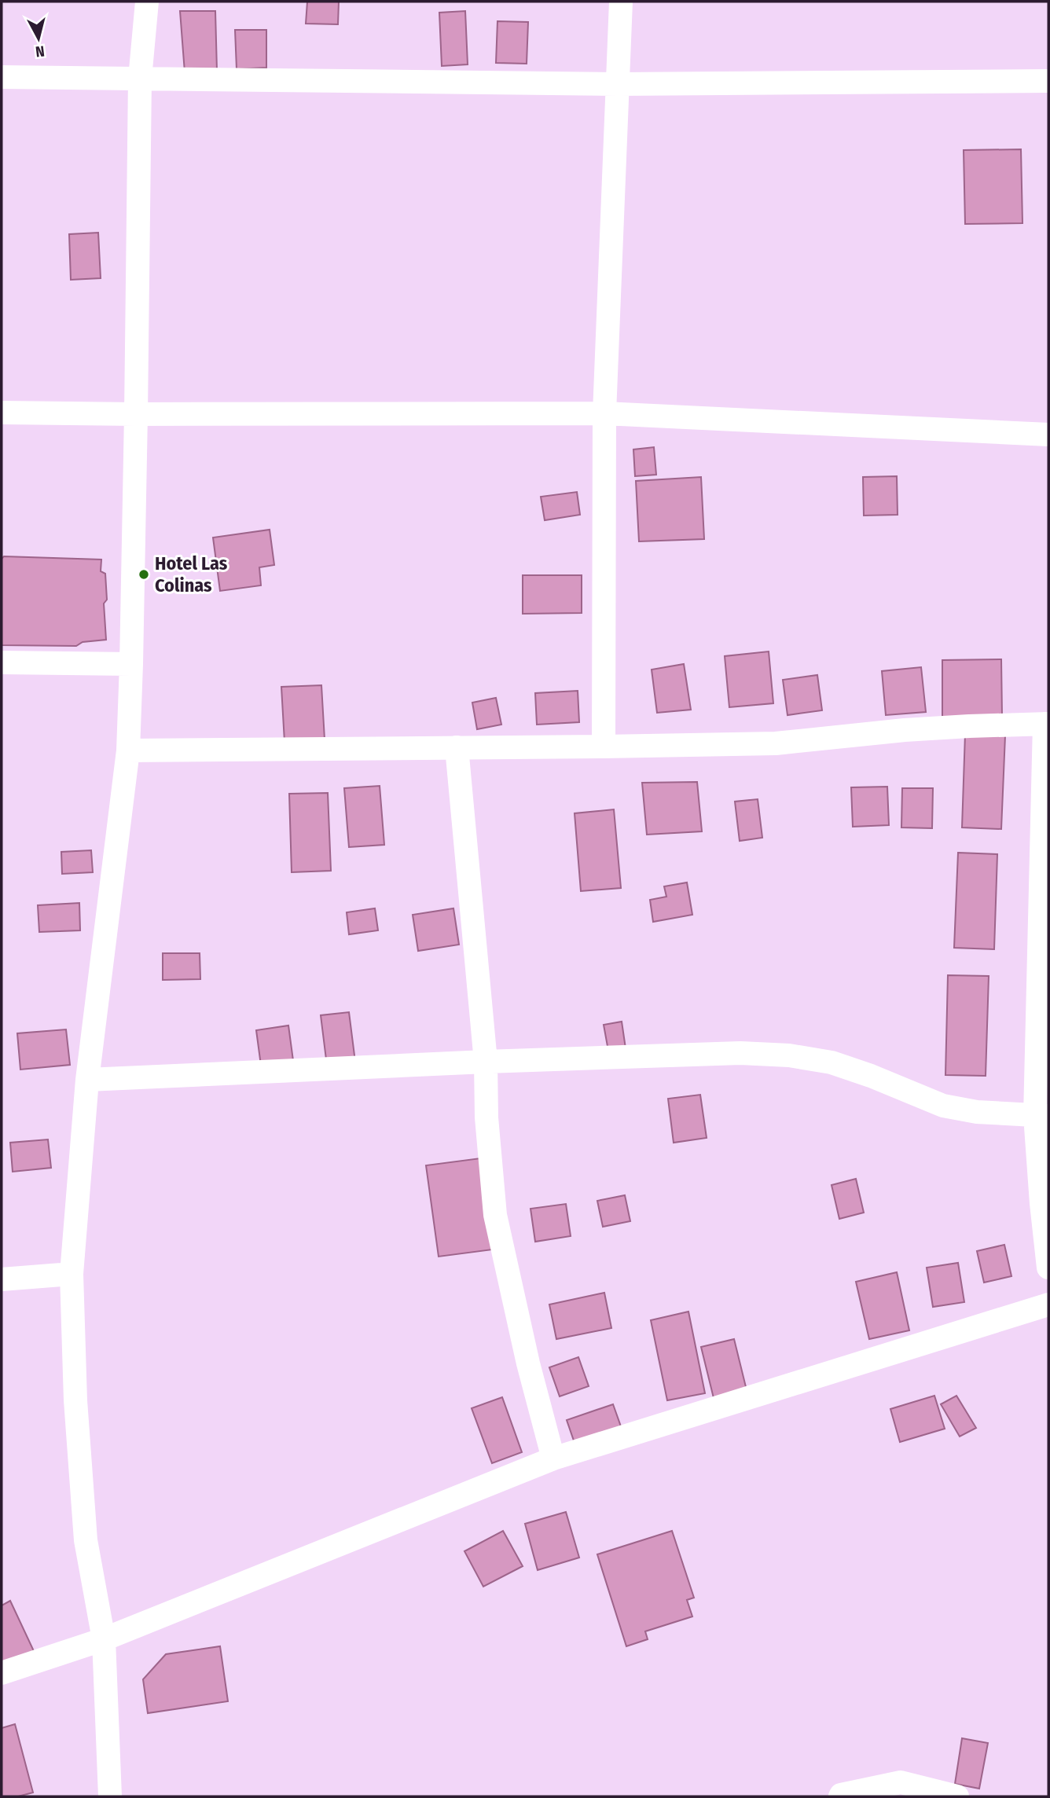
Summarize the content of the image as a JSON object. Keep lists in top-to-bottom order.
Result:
{
  "places": ["Hotel Las Colinas"],
  "north": "bottom"
}
